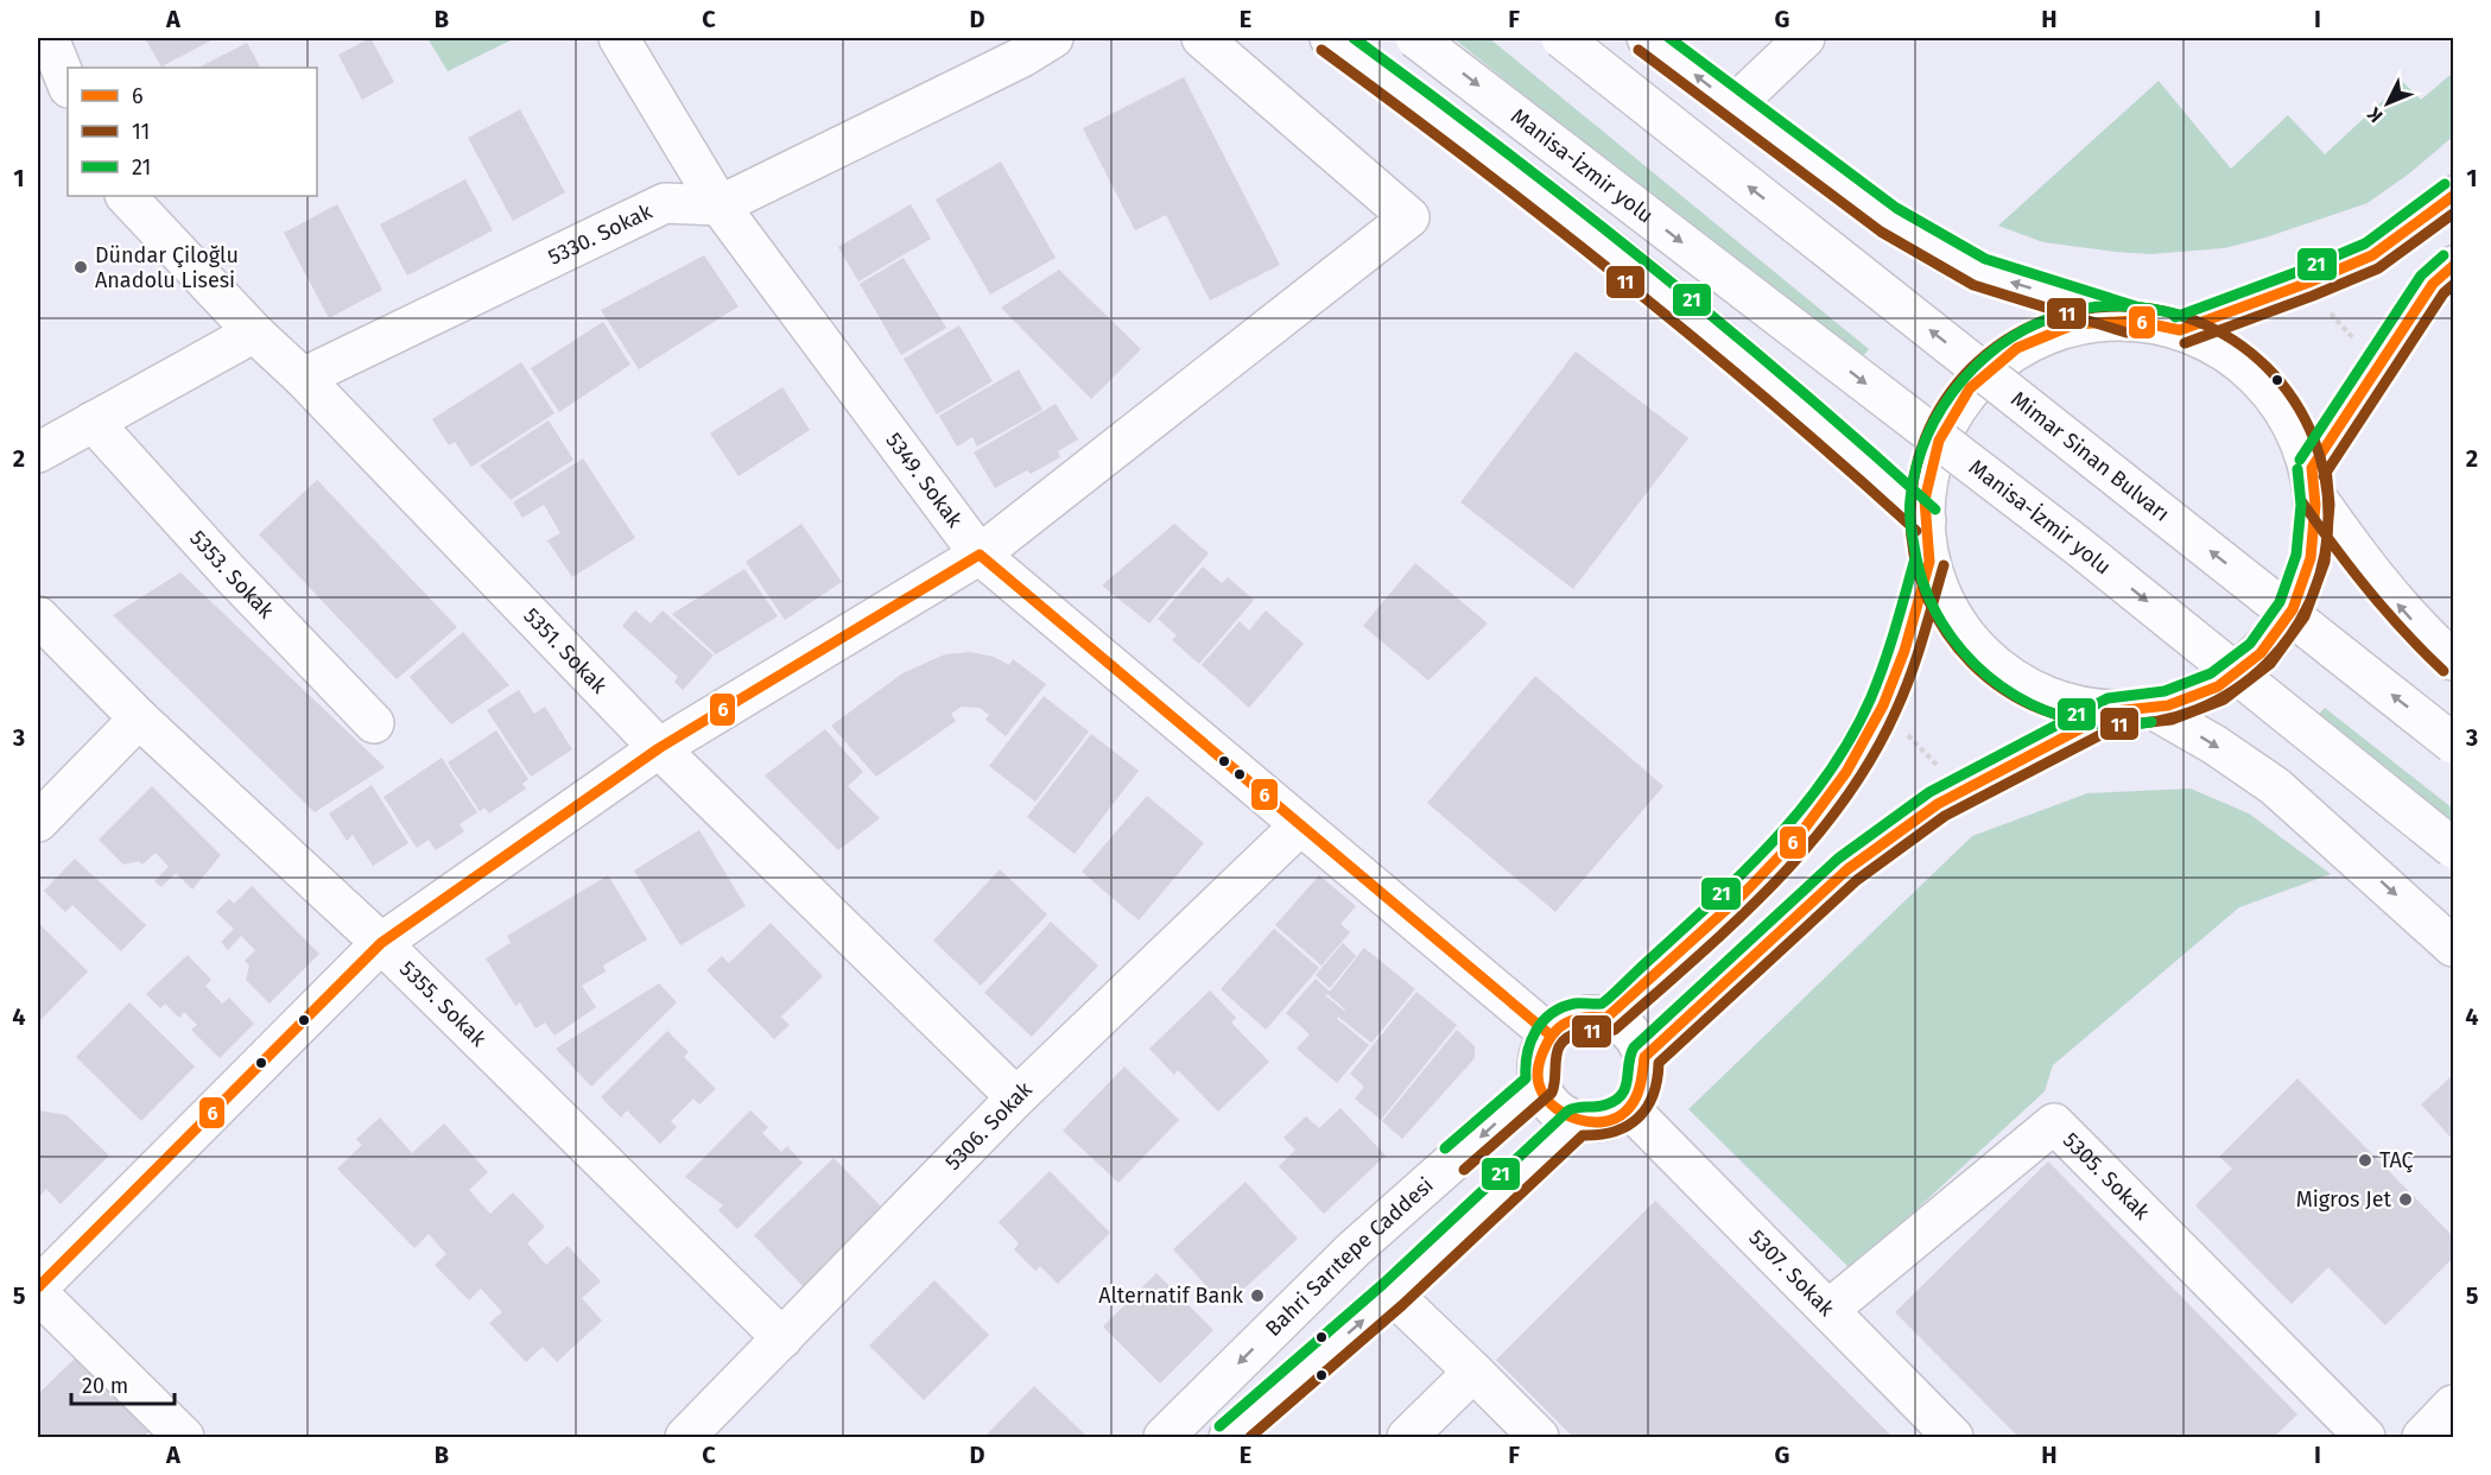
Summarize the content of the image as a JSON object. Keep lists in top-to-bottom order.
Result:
{
  "streets": {
    "main road": [
      "Manisa-İzmir yolu",
      "5330. Sokak",
      "Mimar Sinan Bulvarı",
      "5349. Sokak",
      "5353. Sokak",
      "5351. Sokak",
      "5355. Sokak",
      "5306. Sokak",
      "5305. Sokak",
      "Bahri Sarıtepe Caddesi",
      "5307. Sokak"
    ]
  },
  "crossings": [
    ["5330. Sokak", "5349. Sokak"],
    ["5330. Sokak", "5351. Sokak"],
    ["5349. Sokak", "5306. Sokak"],
    ["5349. Sokak", "Bahri Sarıtepe Caddesi"],
    ["5349. Sokak", "5307. Sokak"],
    ["5351. Sokak", "5306. Sokak"],
    ["5355. Sokak", "5306. Sokak"],
    ["5305. Sokak", "5307. Sokak"],
    ["Bahri Sarıtepe Caddesi", "5307. Sokak"]
  ],
  "places": [
    "Dündar Çiloğlu Anadolu Lisesi",
    "TAÇ",
    "Migros Jet",
    "Alternatif Bank"
  ],
  "lines": ["transit line 21", "transit line 11", "transit line 6"],
  "legend": ["6", "11", "21"],
  "scale_bar": "20 m",
  "north": "bottom left",
  "grid": {
    "columns": [
      "A",
      "B",
      "C",
      "D",
      "E",
      "F",
      "G",
      "H",
      "I"
    ],
    "rows": [
      "1",
      "2",
      "3",
      "4",
      "5"
    ]
  }
}
